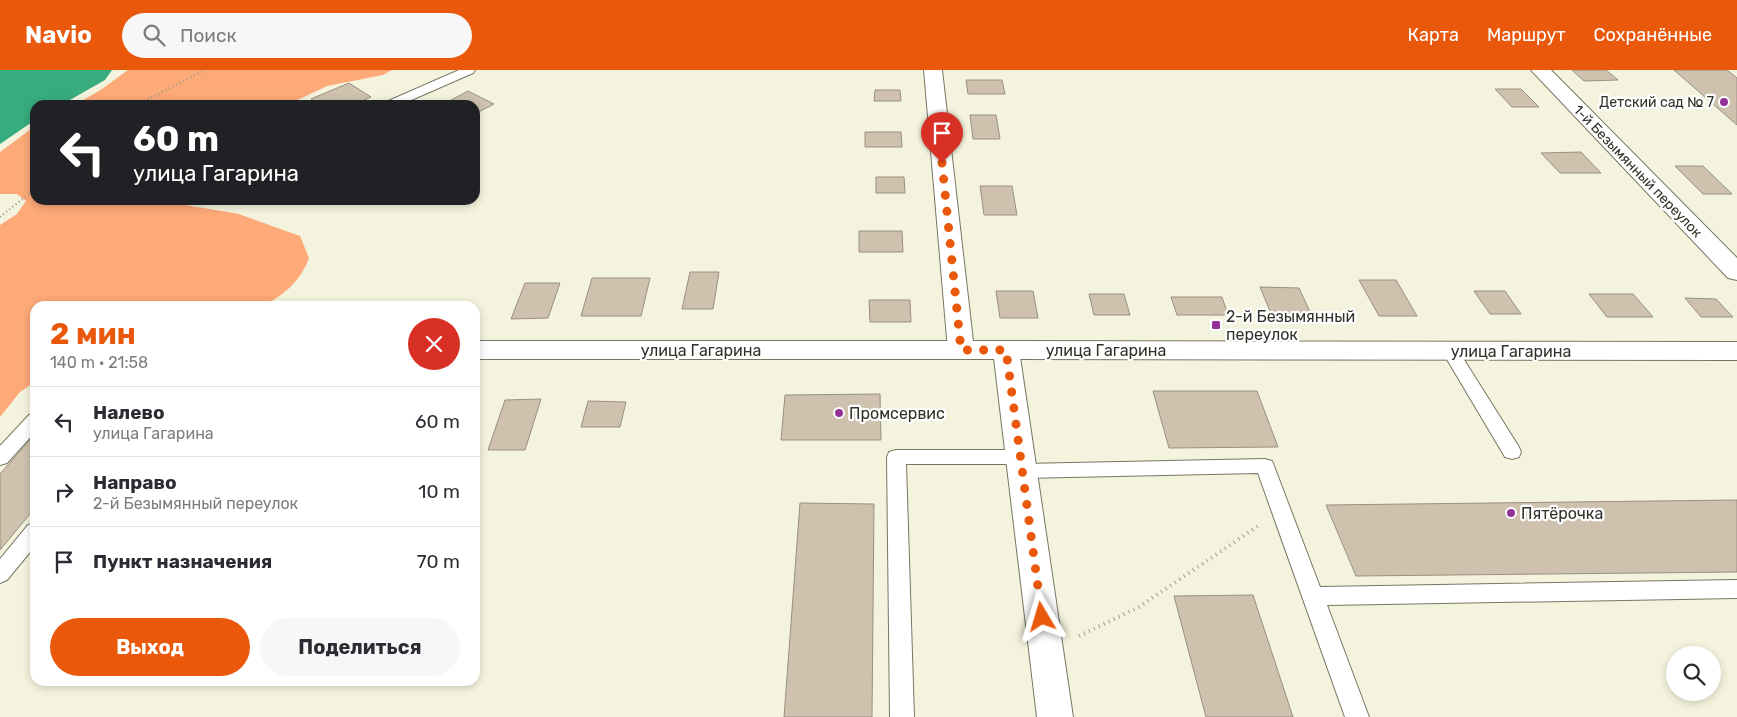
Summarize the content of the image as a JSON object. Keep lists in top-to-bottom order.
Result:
{
  "streets": {
    "main road": ["1-й Безымянный переулок", "улица Гагарина"]
  },
  "places": {
    "other": ["Детский сад № 7", "Промсервис", "Пятёрочка"],
    "transit": ["2-й Безымянный переулок"]
  },
  "page": {
    "header": "Navio",
    "search": "Поиск",
    "nav": ["Карта", "Маршрут", "Сохранённые"],
    "turn": ["60 m", "улица Гагарина"],
    "heading": ["2 мин", "140 m · 21:58"],
    "list": [
      {
        "name": "Налево",
        "note": "улица Гагарина",
        "value": "60 m"
      },
      {
        "name": "Направо",
        "note": "2-й Безымянный переулок",
        "value": "10 m"
      },
      {
        "name": "Пункт назначения",
        "value": "70 m"
      }
    ],
    "buttons": ["Выход", "Поделиться"]
  }
}
